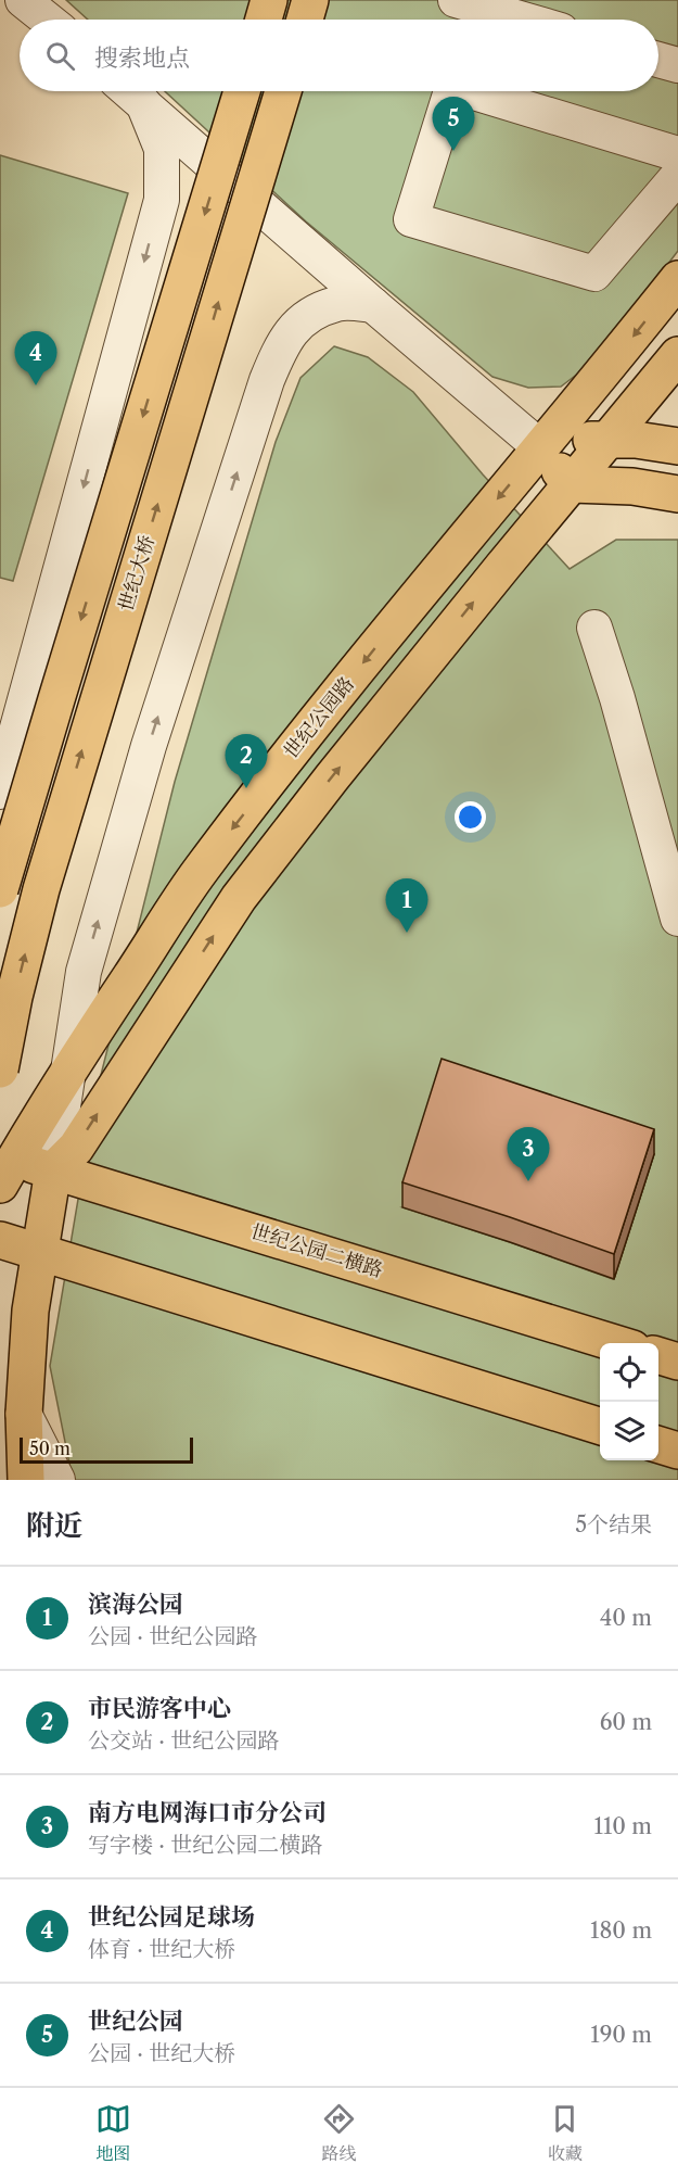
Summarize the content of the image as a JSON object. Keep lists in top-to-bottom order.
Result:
{
  "streets": {
    "main road": ["世纪大桥", "世纪公园路", "世纪公园二横路"]
  },
  "crossings": [
    ["世纪公园路", "世纪公园二横路"]
  ],
  "scale_bar": "50 m",
  "page": {
    "search": "搜索地点",
    "pins": [
      "5",
      "4",
      "2",
      "1",
      "3"
    ],
    "scale": "50 m",
    "heading": ["附近", "5个结果"],
    "list": [
      {
        "mark": "1",
        "name": "滨海公园",
        "note": "公园 · 世纪公园路",
        "value": "40 m"
      },
      {
        "mark": "2",
        "name": "市民游客中心",
        "note": "公交站 · 世纪公园路",
        "value": "60 m"
      },
      {
        "mark": "3",
        "name": "南方电网海口市分公司",
        "note": "写字楼 · 世纪公园二横路",
        "value": "110 m"
      },
      {
        "mark": "4",
        "name": "世纪公园足球场",
        "note": "体育 · 世纪大桥",
        "value": "180 m"
      },
      {
        "mark": "5",
        "name": "世纪公园",
        "note": "公园 · 世纪大桥",
        "value": "190 m"
      }
    ],
    "nav": ["地图", "路线", "收藏"]
  }
}
